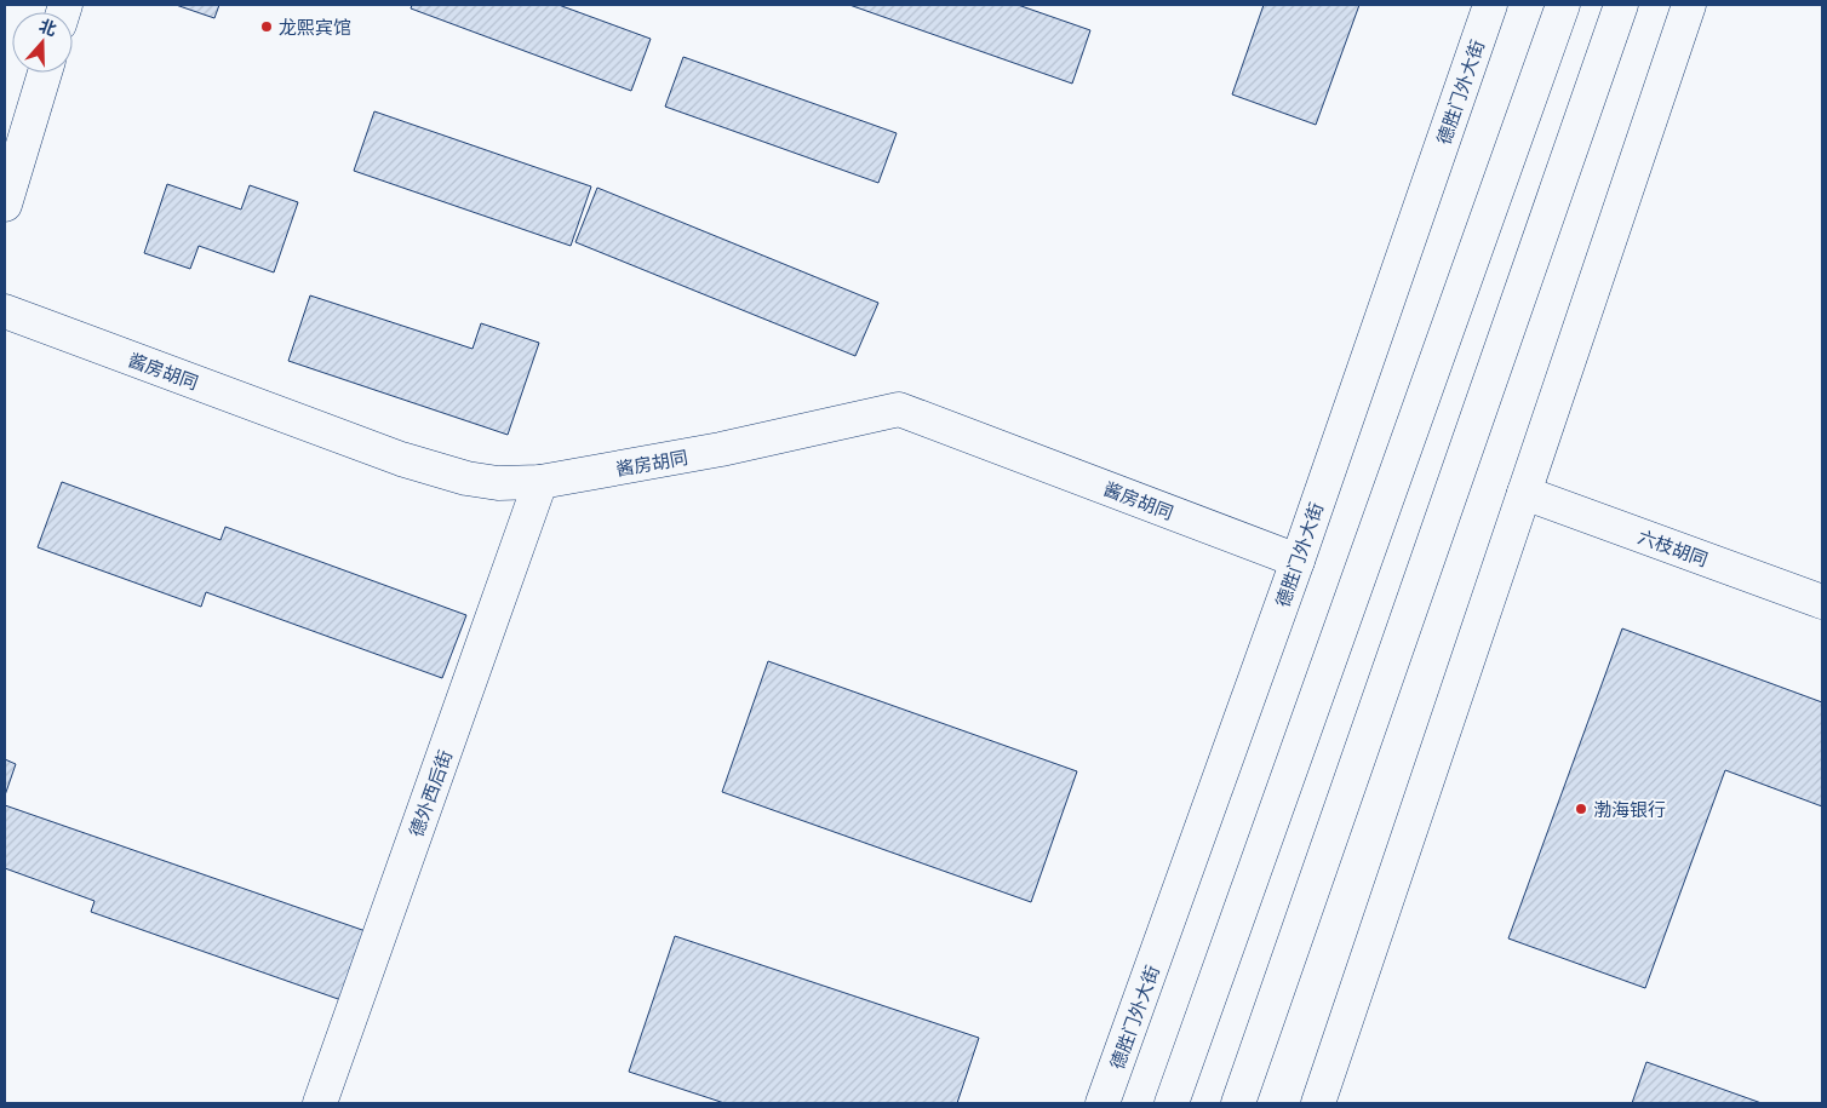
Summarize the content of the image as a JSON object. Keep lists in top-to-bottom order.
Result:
{
  "streets": {
    "main road": [
      "德胜门外大街",
      "酱房胡同",
      "六枝胡同",
      "德外西后街"
    ]
  },
  "crossings": [
    ["德胜门外大街", "酱房胡同"],
    ["酱房胡同", "德外西后街"]
  ],
  "places": ["龙熙宾馆", "渤海银行"],
  "north": "top"
}
